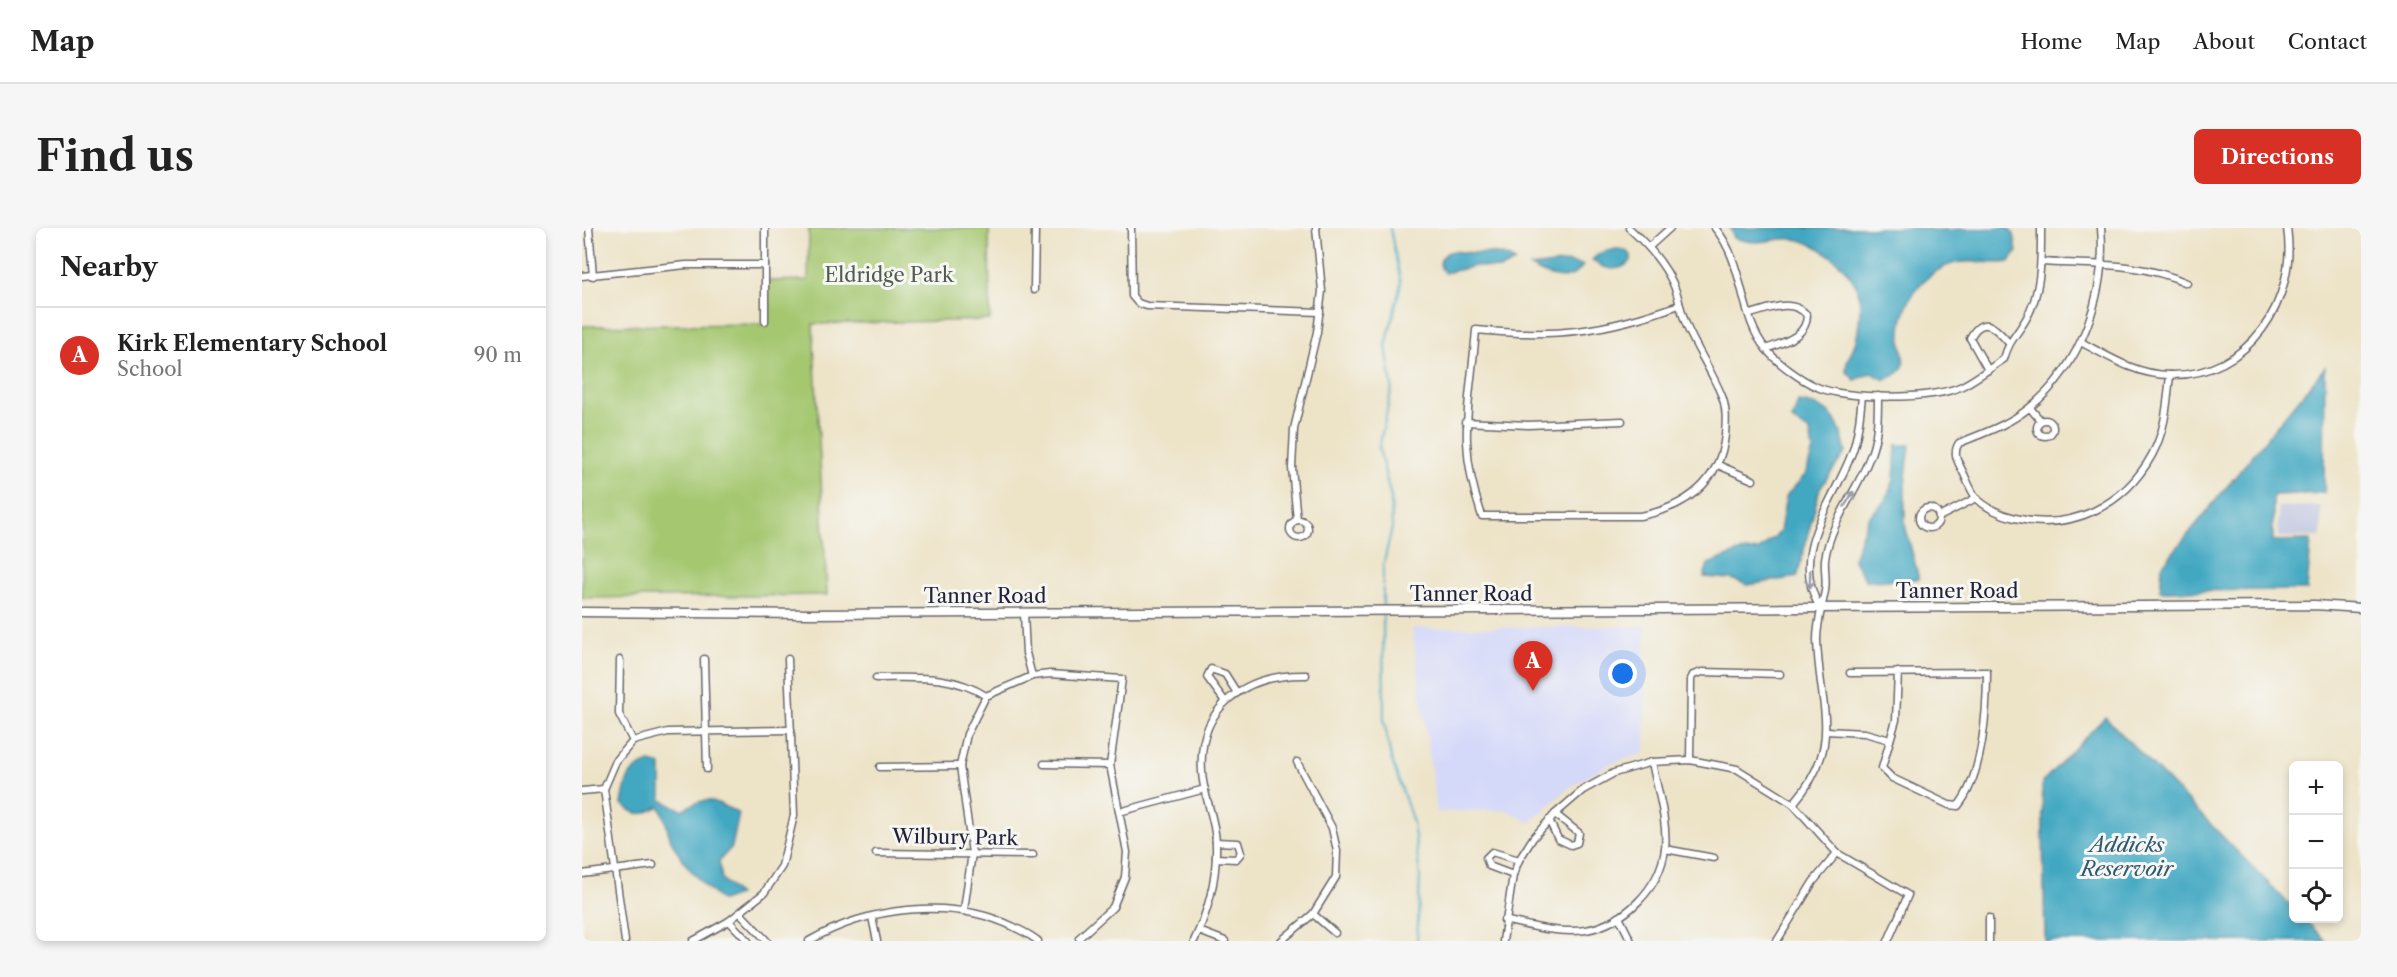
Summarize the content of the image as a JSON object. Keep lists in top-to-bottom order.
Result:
{
  "streets": {
    "main road": ["Tanner Road"],
    "street": ["Wilbury Park"]
  },
  "water": ["Addicks Reservoir"],
  "parks": ["Eldridge Park"],
  "page": {
    "header": "Map",
    "nav": [
      "Home",
      "Map",
      "About",
      "Contact"
    ],
    "buttons": "Directions",
    "title": "Find us",
    "heading": "Nearby",
    "list": [
      {
        "mark": "A",
        "name": "Kirk Elementary School",
        "note": "School",
        "value": "90 m"
      }
    ],
    "pins": "A",
    "map_buttons": ["+", "−"]
  }
}
